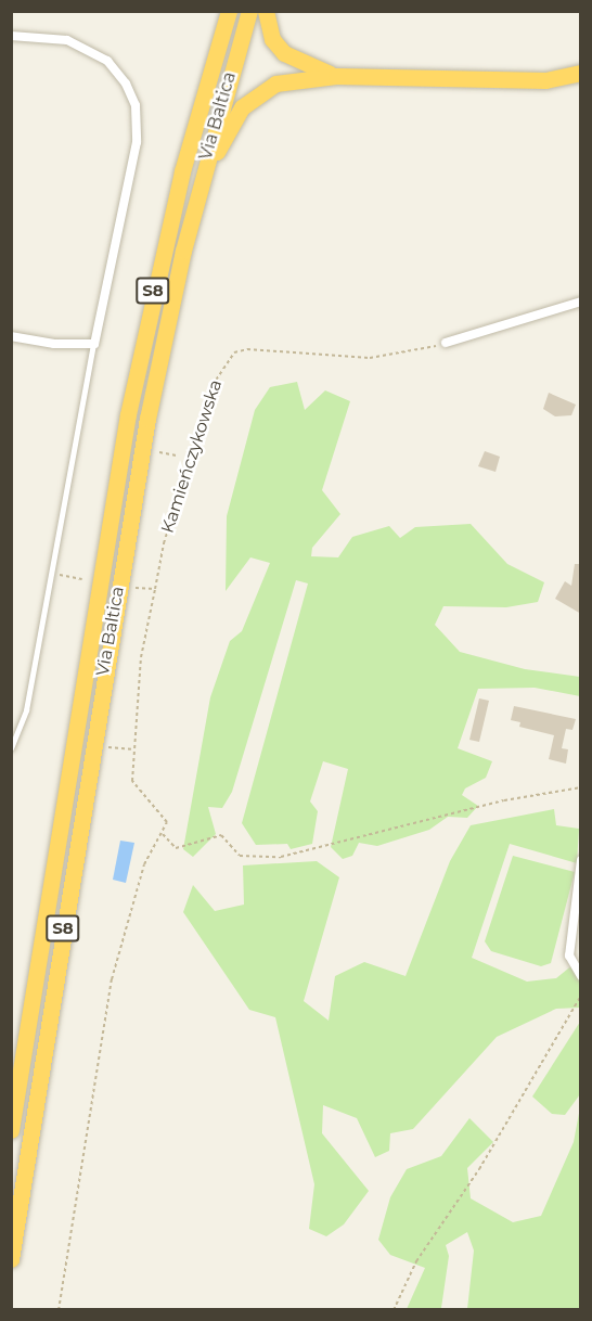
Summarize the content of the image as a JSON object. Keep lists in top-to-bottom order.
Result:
{
  "streets": {
    "highway": ["Via Baltica", "S8"],
    "path": ["Kamieńczykowska"]
  }
}
